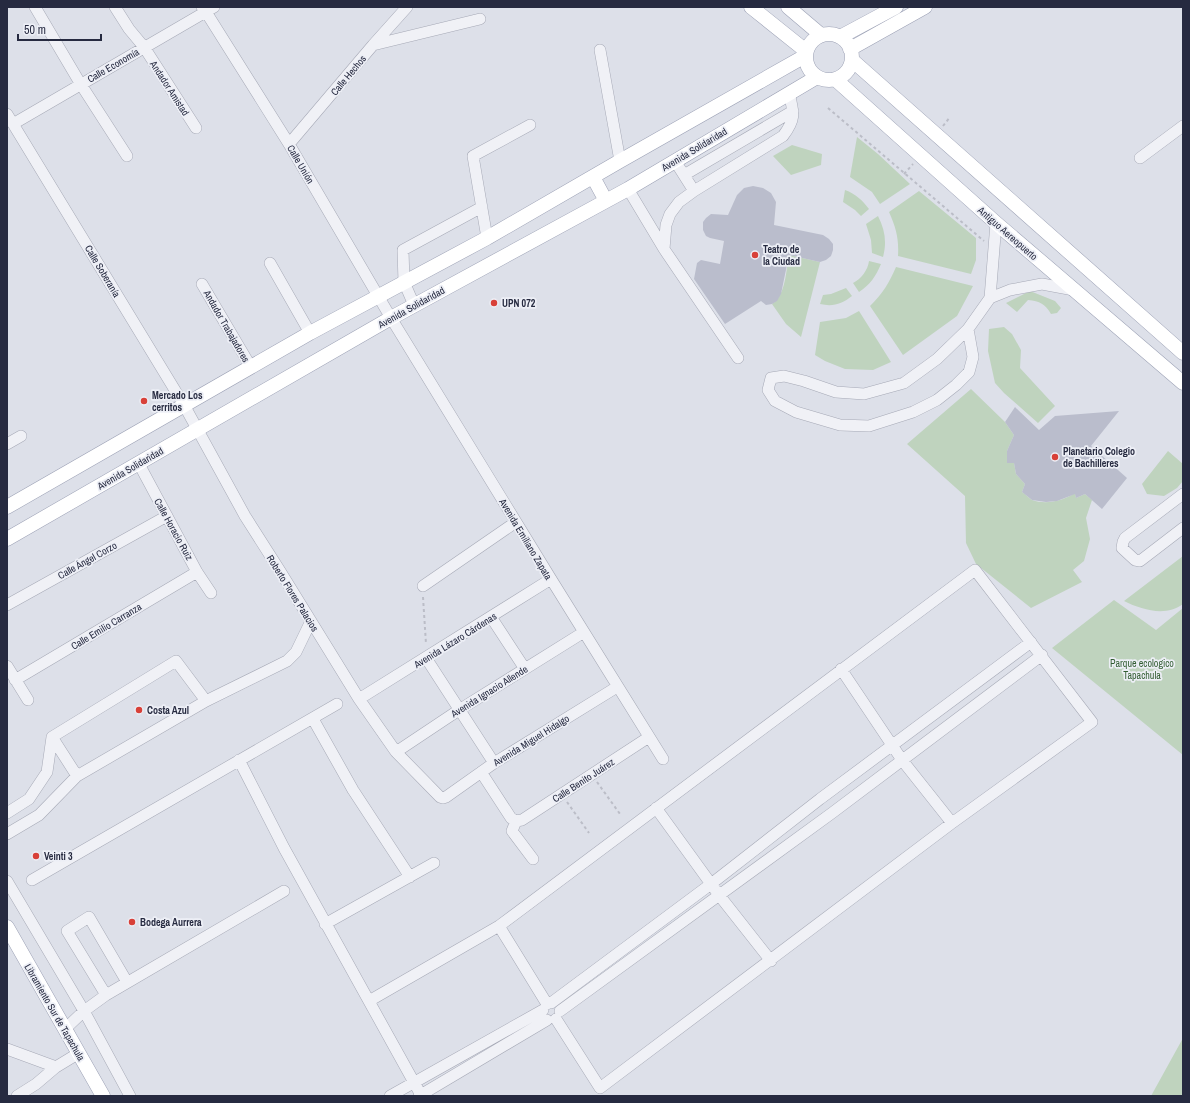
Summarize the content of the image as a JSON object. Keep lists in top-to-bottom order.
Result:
{
  "streets": {
    "main road": ["Avenida Solidaridad", "Antiguo Aereopuerto", "Libramiento Sur de Tapachula"],
    "street": [
      "Calle Economía",
      "Calle Hechos",
      "Andador Amistad",
      "Calle Unión",
      "Calle Soberanía",
      "Andador Trabajadores",
      "Calle Horacio Ruiz",
      "Avenida Emiliano Zapata",
      "Calle Ángel Corzo",
      "Roberto Flores Palacios",
      "Calle Emilio Carranza",
      "Avenida Lázaro Cárdenas",
      "Avenida Ignacio Allende",
      "Avenida Miguel Hidalgo",
      "Calle Benito Juárez"
    ]
  },
  "crossings": [
    ["Calle Economía", "Andador Amistad"],
    ["Calle Economía", "Calle Unión"],
    ["Calle Economía", "Calle Soberanía"],
    ["Calle Hechos", "Calle Unión"],
    ["Avenida Solidaridad", "Calle Unión"],
    ["Avenida Solidaridad", "Antiguo Aereopuerto"],
    ["Avenida Solidaridad", "Calle Soberanía"],
    ["Avenida Solidaridad", "Calle Horacio Ruiz"],
    ["Avenida Solidaridad", "Avenida Emiliano Zapata"],
    ["Avenida Solidaridad", "Roberto Flores Palacios"],
    ["Calle Unión", "Avenida Emiliano Zapata"],
    ["Calle Soberanía", "Roberto Flores Palacios"],
    ["Calle Horacio Ruiz", "Calle Ángel Corzo"],
    ["Calle Horacio Ruiz", "Calle Emilio Carranza"],
    ["Avenida Emiliano Zapata", "Avenida Lázaro Cárdenas"],
    ["Avenida Emiliano Zapata", "Avenida Ignacio Allende"],
    ["Avenida Emiliano Zapata", "Avenida Miguel Hidalgo"],
    ["Avenida Emiliano Zapata", "Calle Benito Juárez"],
    ["Roberto Flores Palacios", "Avenida Lázaro Cárdenas"],
    ["Roberto Flores Palacios", "Avenida Ignacio Allende"],
    ["Roberto Flores Palacios", "Avenida Miguel Hidalgo"],
    ["Avenida Ignacio Allende", "Avenida Miguel Hidalgo"]
  ],
  "parks": ["Parque ecologico Tapachula"],
  "places": [
    "Teatro de la Ciudad",
    "UPN 072",
    "Mercado Los cerritos",
    "Planetario Colegio de Bachilleres",
    "Costa Azul",
    "Veinti 3",
    "Bodega Aurrera"
  ],
  "scale_bar": "50 m"
}
